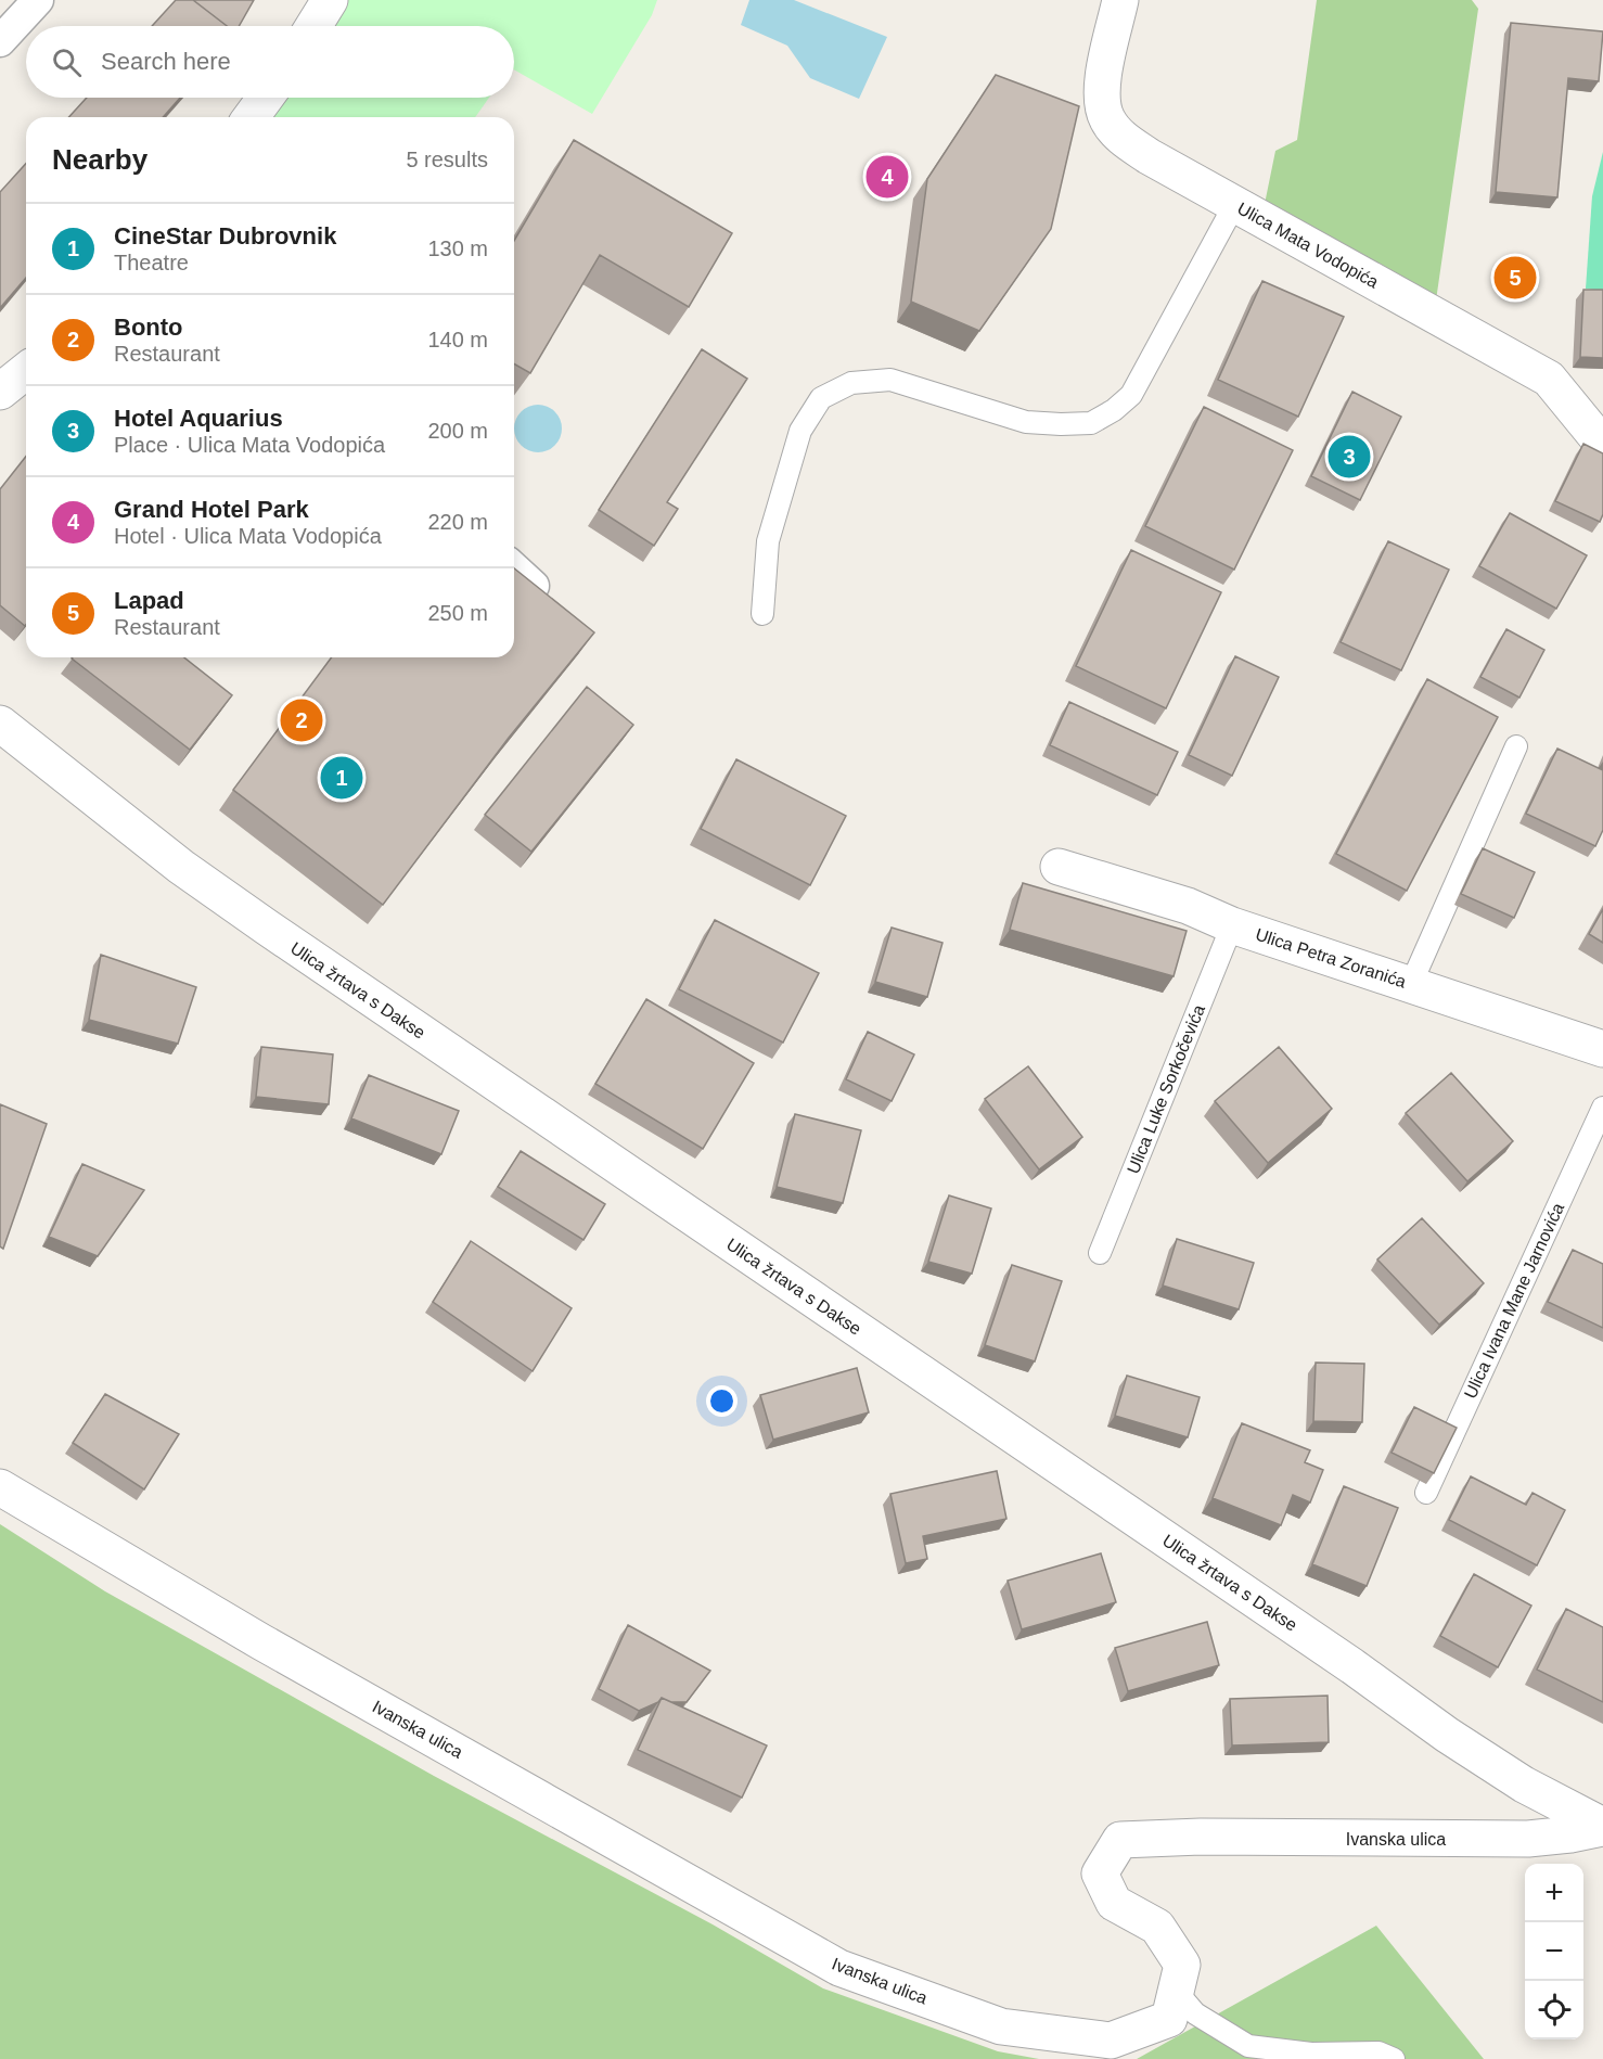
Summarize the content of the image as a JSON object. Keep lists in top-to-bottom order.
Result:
{
  "streets": {
    "street": [
      "Ulica Mata Vodopića",
      "Ulica Petra Zoranića",
      "Ulica žrtava s Dakse",
      "Ivanska ulica"
    ],
    "lane": ["Ulica Luke Sorkočevića", "Ulica Ivana Mane Jarnovića"]
  },
  "crossings": [
    ["Ulica Petra Zoranića", "Ulica Luke Sorkočevića"],
    ["Ulica žrtava s Dakse", "Ivanska ulica"]
  ],
  "page": {
    "search": "Search here",
    "heading": ["Nearby", "5 results"],
    "pins": [
      "4",
      "5",
      "3",
      "2",
      "1"
    ],
    "list": [
      {
        "mark": "1",
        "name": "CineStar Dubrovnik",
        "note": "Theatre",
        "value": "130 m"
      },
      {
        "mark": "2",
        "name": "Bonto",
        "note": "Restaurant",
        "value": "140 m"
      },
      {
        "mark": "3",
        "name": "Hotel Aquarius",
        "note": "Place · Ulica Mata Vodopića",
        "value": "200 m"
      },
      {
        "mark": "4",
        "name": "Grand Hotel Park",
        "note": "Hotel · Ulica Mata Vodopića",
        "value": "220 m"
      },
      {
        "mark": "5",
        "name": "Lapad",
        "note": "Restaurant",
        "value": "250 m"
      }
    ],
    "map_buttons": ["+", "−"]
  }
}
